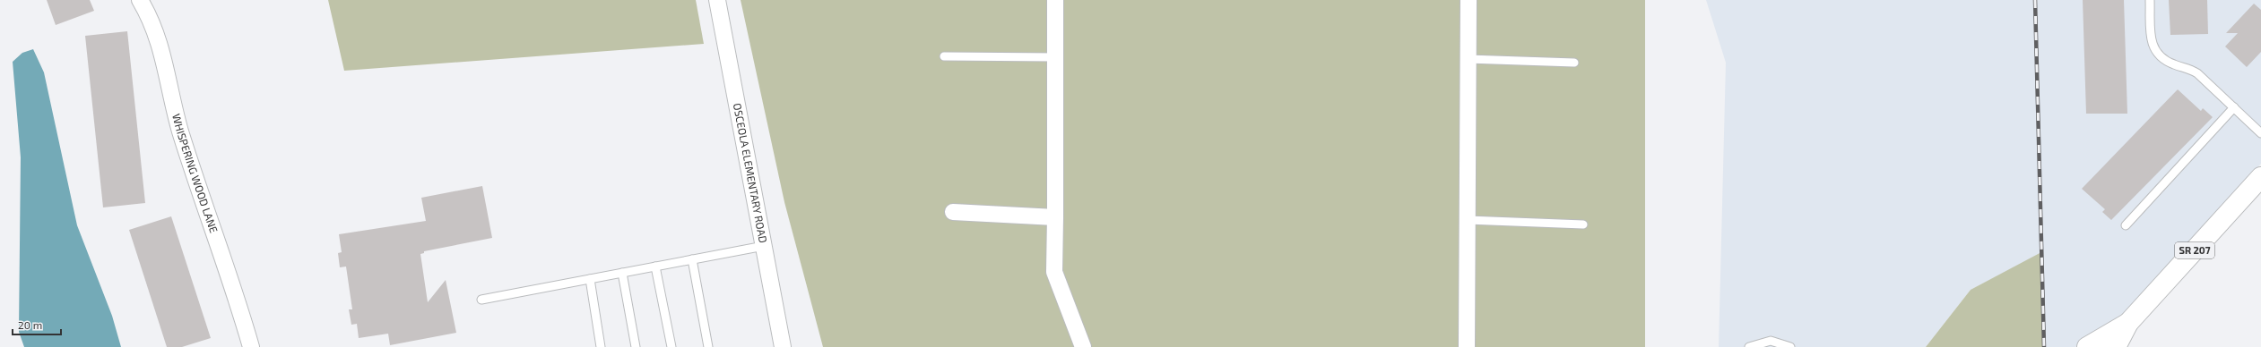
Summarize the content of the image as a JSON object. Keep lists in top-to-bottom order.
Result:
{
  "streets": {
    "highway": ["SR 207"],
    "street": ["WHISPERING WOOD LANE", "OSCEOLA ELEMENTARY ROAD"]
  },
  "scale_bar": "20 m"
}
